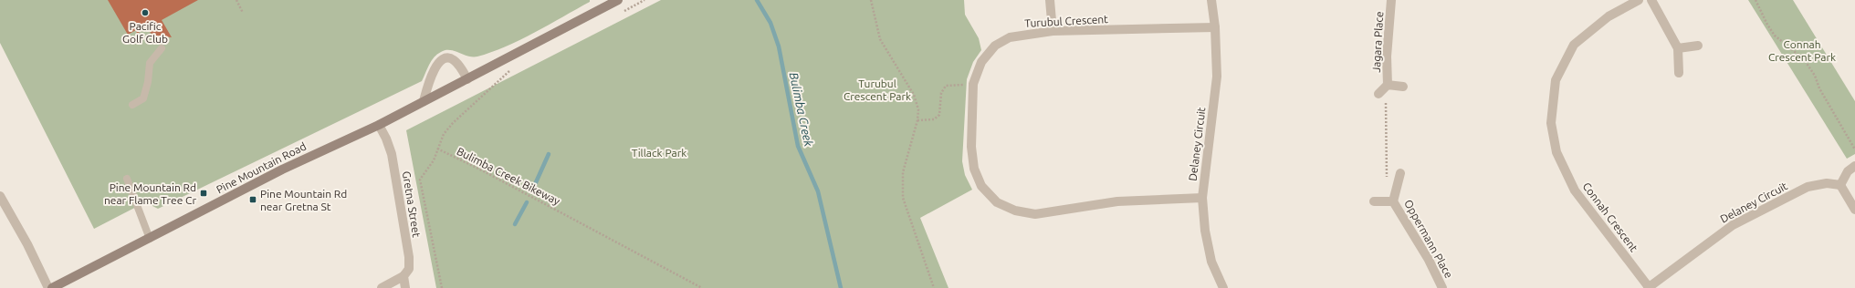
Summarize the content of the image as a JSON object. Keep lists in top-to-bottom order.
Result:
{
  "streets": {
    "main road": ["Pine Mountain Road"],
    "street": [
      "Turubul Crescent",
      "Jagara Place",
      "Delaney Circuit",
      "Gretna Street",
      "Connah Crescent",
      "Oppermann Place"
    ],
    "path": ["Bulimba Creek Bikeway"]
  },
  "crossings": [
    ["Turubul Crescent", "Delaney Circuit"],
    ["Delaney Circuit", "Connah Crescent"],
    ["Pine Mountain Road", "Gretna Street"]
  ],
  "water": ["Bulimba Creek"],
  "parks": ["Connah Crescent Park", "Turubul Crescent Park", "Tillack Park"],
  "places": {
    "other": ["Pacific Golf Club"],
    "transit": ["Pine Mountain Rd near Flame Tree Cr", "Pine Mountain Rd near Gretna St"]
  }
}
